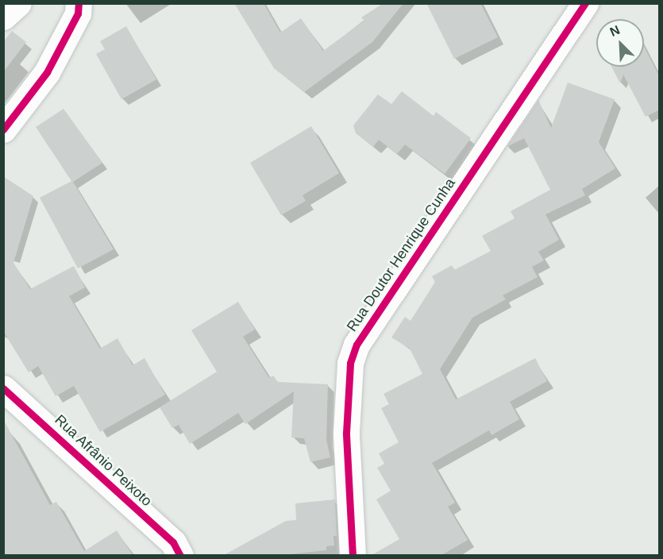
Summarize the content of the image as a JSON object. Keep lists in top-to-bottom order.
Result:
{
  "streets": {
    "street": ["Rua Doutor Henrique Cunha", "Rua Afrânio Peixoto"]
  },
  "north": "top left"
}
